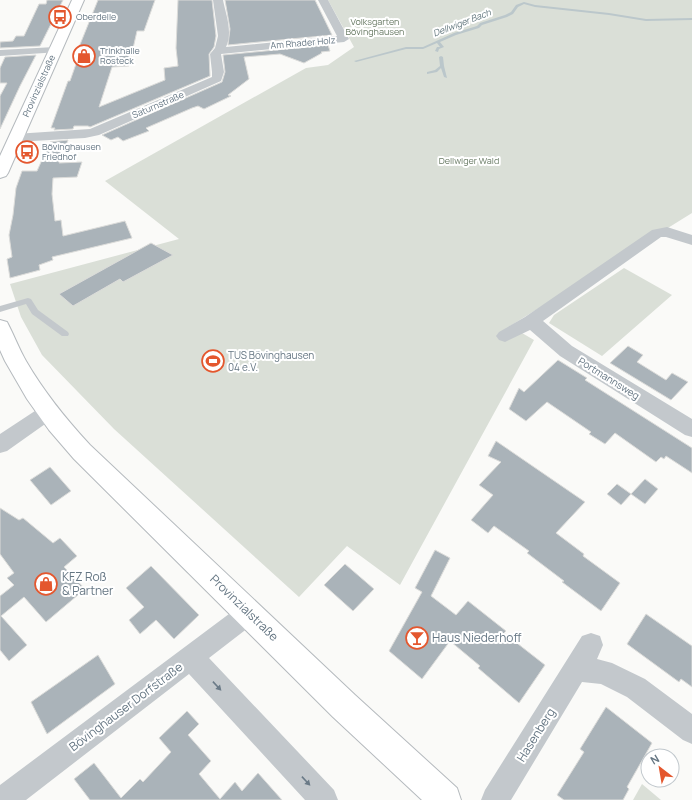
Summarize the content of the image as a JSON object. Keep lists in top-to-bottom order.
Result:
{
  "streets": {
    "main road": ["Provinzialstraße"],
    "street": [
      "Am Rhader Holz",
      "Saturnstraße",
      "Portmannsweg",
      "Bövinghauser Dorfstraße",
      "Hasenberg"
    ]
  },
  "crossings": [
    ["Am Rhader Holz", "Saturnstraße"],
    ["Provinzialstraße", "Saturnstraße"],
    ["Provinzialstraße", "Bövinghauser Dorfstraße"]
  ],
  "water": ["Dellwiger Bach"],
  "parks": ["Volksgarten Bövinghausen", "Dellwiger Wald"],
  "places": {
    "bus stop": ["Oberdelle", "Bövinghausen Friedhof"],
    "shop": ["Trinkhalle Rosteck", "KFZ Roß & Partner"],
    "sports": ["TUS Bövinghausen 04 e.V."],
    "bar": ["Haus Niederhoff"]
  },
  "north": "top left"
}
